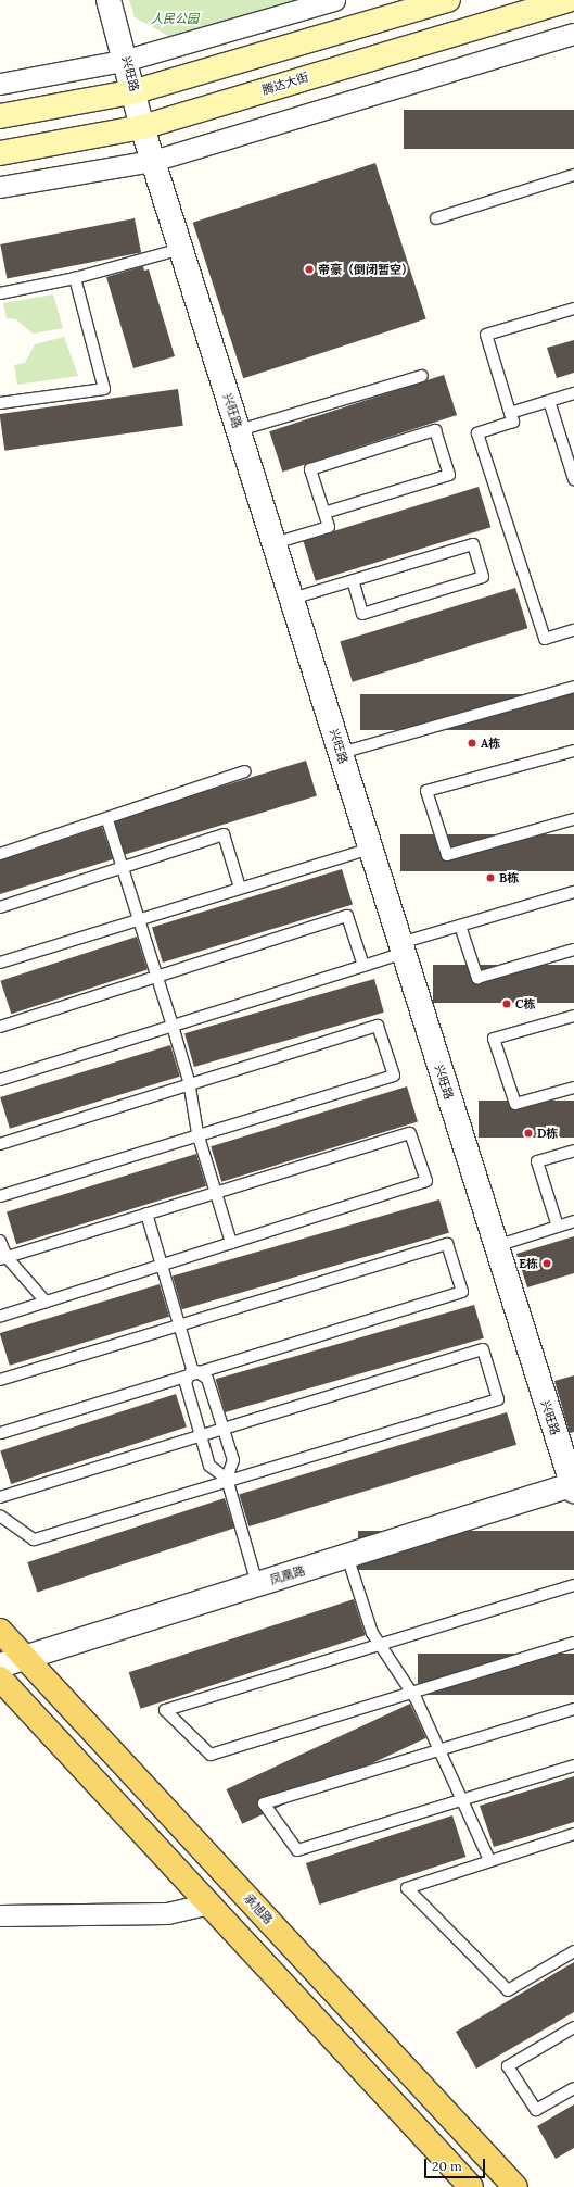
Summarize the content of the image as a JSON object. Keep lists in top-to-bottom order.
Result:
{
  "streets": {
    "main road": ["腾达大街", "承旭路"],
    "street": ["兴旺路", "凤凰路"]
  },
  "crossings": [
    ["兴旺路", "腾达大街"],
    ["兴旺路", "凤凰路"],
    ["凤凰路", "承旭路"]
  ],
  "parks": ["人民公园"],
  "places": [
    "帝豪（倒闭暂空）",
    "A栋",
    "B栋",
    "C栋",
    "D栋",
    "E栋"
  ],
  "scale_bar": "20 m"
}
